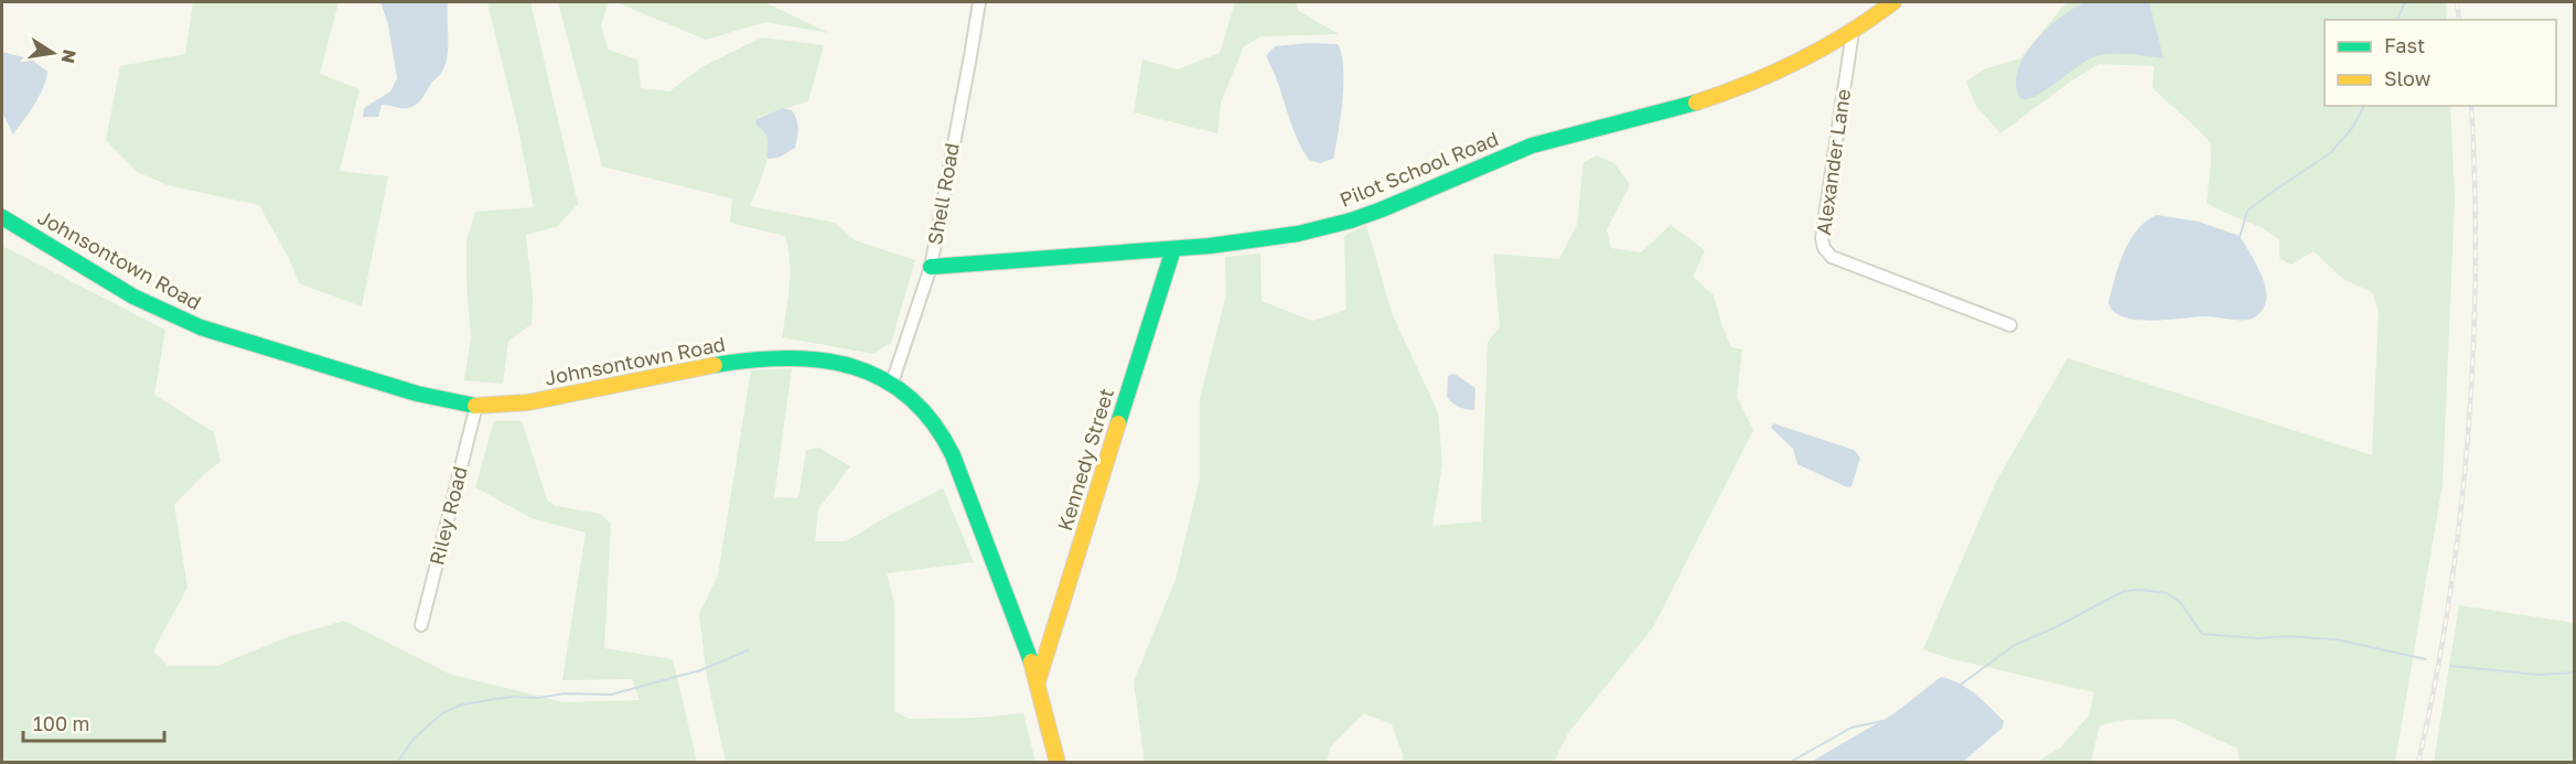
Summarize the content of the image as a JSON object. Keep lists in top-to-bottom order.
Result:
{
  "streets": {
    "street": [
      "Alexander Lane",
      "Pilot School Road",
      "Shell Road",
      "Johnsontown Road",
      "Kennedy Street",
      "Riley Road"
    ]
  },
  "crossings": [
    ["Alexander Lane", "Pilot School Road"],
    ["Pilot School Road", "Shell Road"],
    ["Pilot School Road", "Kennedy Street"],
    ["Shell Road", "Johnsontown Road"],
    ["Johnsontown Road", "Kennedy Street"],
    ["Johnsontown Road", "Riley Road"]
  ],
  "legend": ["Fast", "Slow"],
  "scale_bar": "100 m",
  "north": "right"
}
